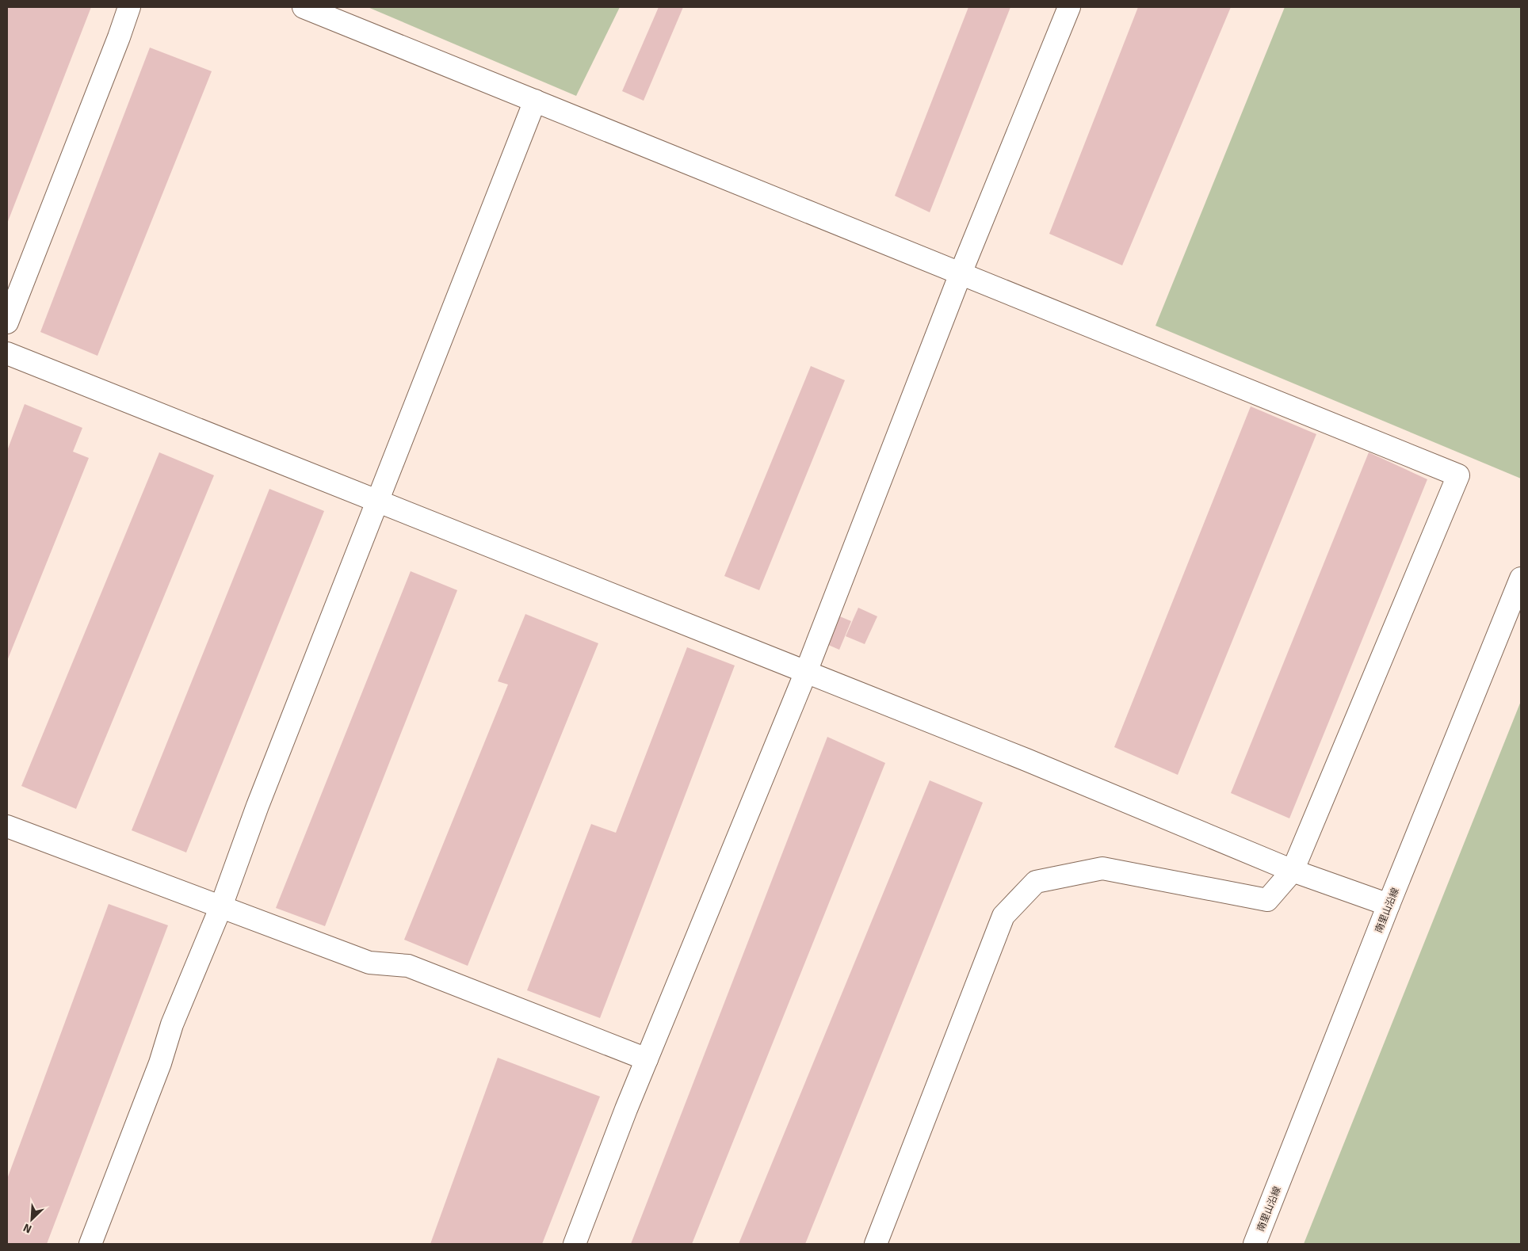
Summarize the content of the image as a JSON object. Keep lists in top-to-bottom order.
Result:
{
  "streets": {
    "street": ["南里山沿線"]
  },
  "north": "bottom left"
}
